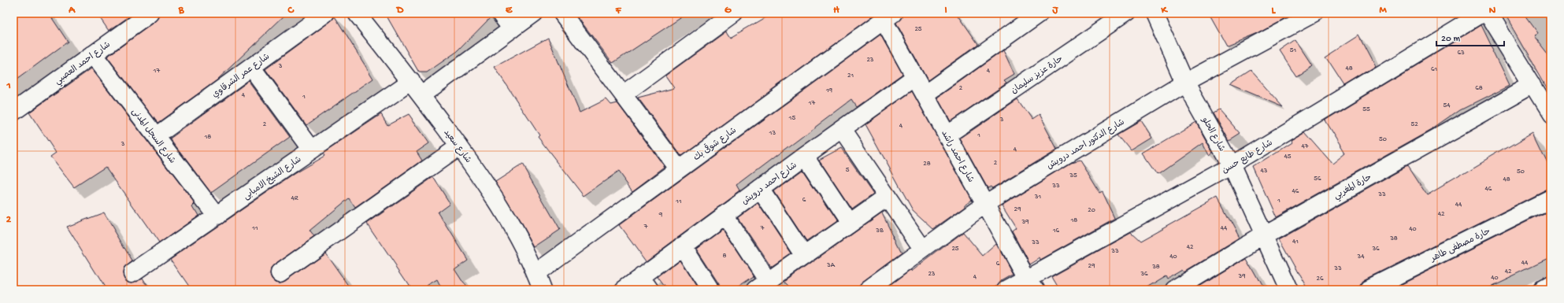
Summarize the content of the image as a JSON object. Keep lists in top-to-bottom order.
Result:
{
  "streets": {
    "street": [
      "شارع احمد العصبي",
      "حارة عزيز سليمان",
      "شارع عمر الشرقاوي",
      "شارع الحلو",
      "شارع السجل المدنى",
      "شارع شوقى بك",
      "شارع الدكتور احمد درويش",
      "شارع سعيد",
      "شارع احمد راشد",
      "شارع طايع حسن",
      "شارع الشيخ الامبابى",
      "شارع احمد درويش",
      "حارة المغربي",
      "حارة مصطفى طاهر"
    ]
  },
  "crossings": [
    ["شارع احمد العصبي", "شارع السجل المدنى"],
    ["حارة عزيز سليمان", "شارع احمد راشد"],
    ["شارع عمر الشرقاوي", "شارع السجل المدنى"],
    ["شارع الحلو", "شارع الدكتور احمد درويش"],
    ["شارع الحلو", "شارع طايع حسن"],
    ["شارع الحلو", "حارة المغربي"],
    ["شارع السجل المدنى", "شارع الشيخ الامبابى"],
    ["شارع شوقى بك", "شارع سعيد"],
    ["شارع شوقى بك", "شارع احمد راشد"],
    ["شارع الدكتور احمد درويش", "شارع احمد راشد"],
    ["شارع سعيد", "شارع الشيخ الامبابى"],
    ["شارع احمد راشد", "شارع طايع حسن"],
    ["شارع احمد راشد", "شارع احمد درويش"]
  ],
  "house_numbers": [
    "25",
    "51",
    "63",
    "23",
    "3",
    "48",
    "61",
    "17",
    "4",
    "21",
    "2",
    "68",
    "19",
    "4",
    "1",
    "17",
    "54",
    "55",
    "15",
    "3",
    "2",
    "52",
    "4",
    "13",
    "1",
    "18",
    "50",
    "3",
    "47",
    "4",
    "45",
    "2",
    "28",
    "5",
    "43",
    "50",
    "35",
    "56",
    "48",
    "33",
    "46",
    "46",
    "33",
    "31",
    "4R",
    "6",
    "1",
    "11",
    "44",
    "29",
    "20",
    "42",
    "9",
    "18",
    "39",
    "7",
    "11",
    "7",
    "44",
    "40",
    "3B",
    "16",
    "38",
    "41",
    "33",
    "42",
    "25",
    "36",
    "33",
    "8",
    "40",
    "34",
    "44",
    "6",
    "3A",
    "29",
    "38",
    "33",
    "42",
    "23",
    "36",
    "39",
    "4",
    "40",
    "26"
  ],
  "scale_bar": "20 m",
  "grid": {
    "columns": [
      "A",
      "B",
      "C",
      "D",
      "E",
      "F",
      "G",
      "H",
      "I",
      "J",
      "K",
      "L",
      "M",
      "N"
    ],
    "rows": ["1", "2"]
  }
}
